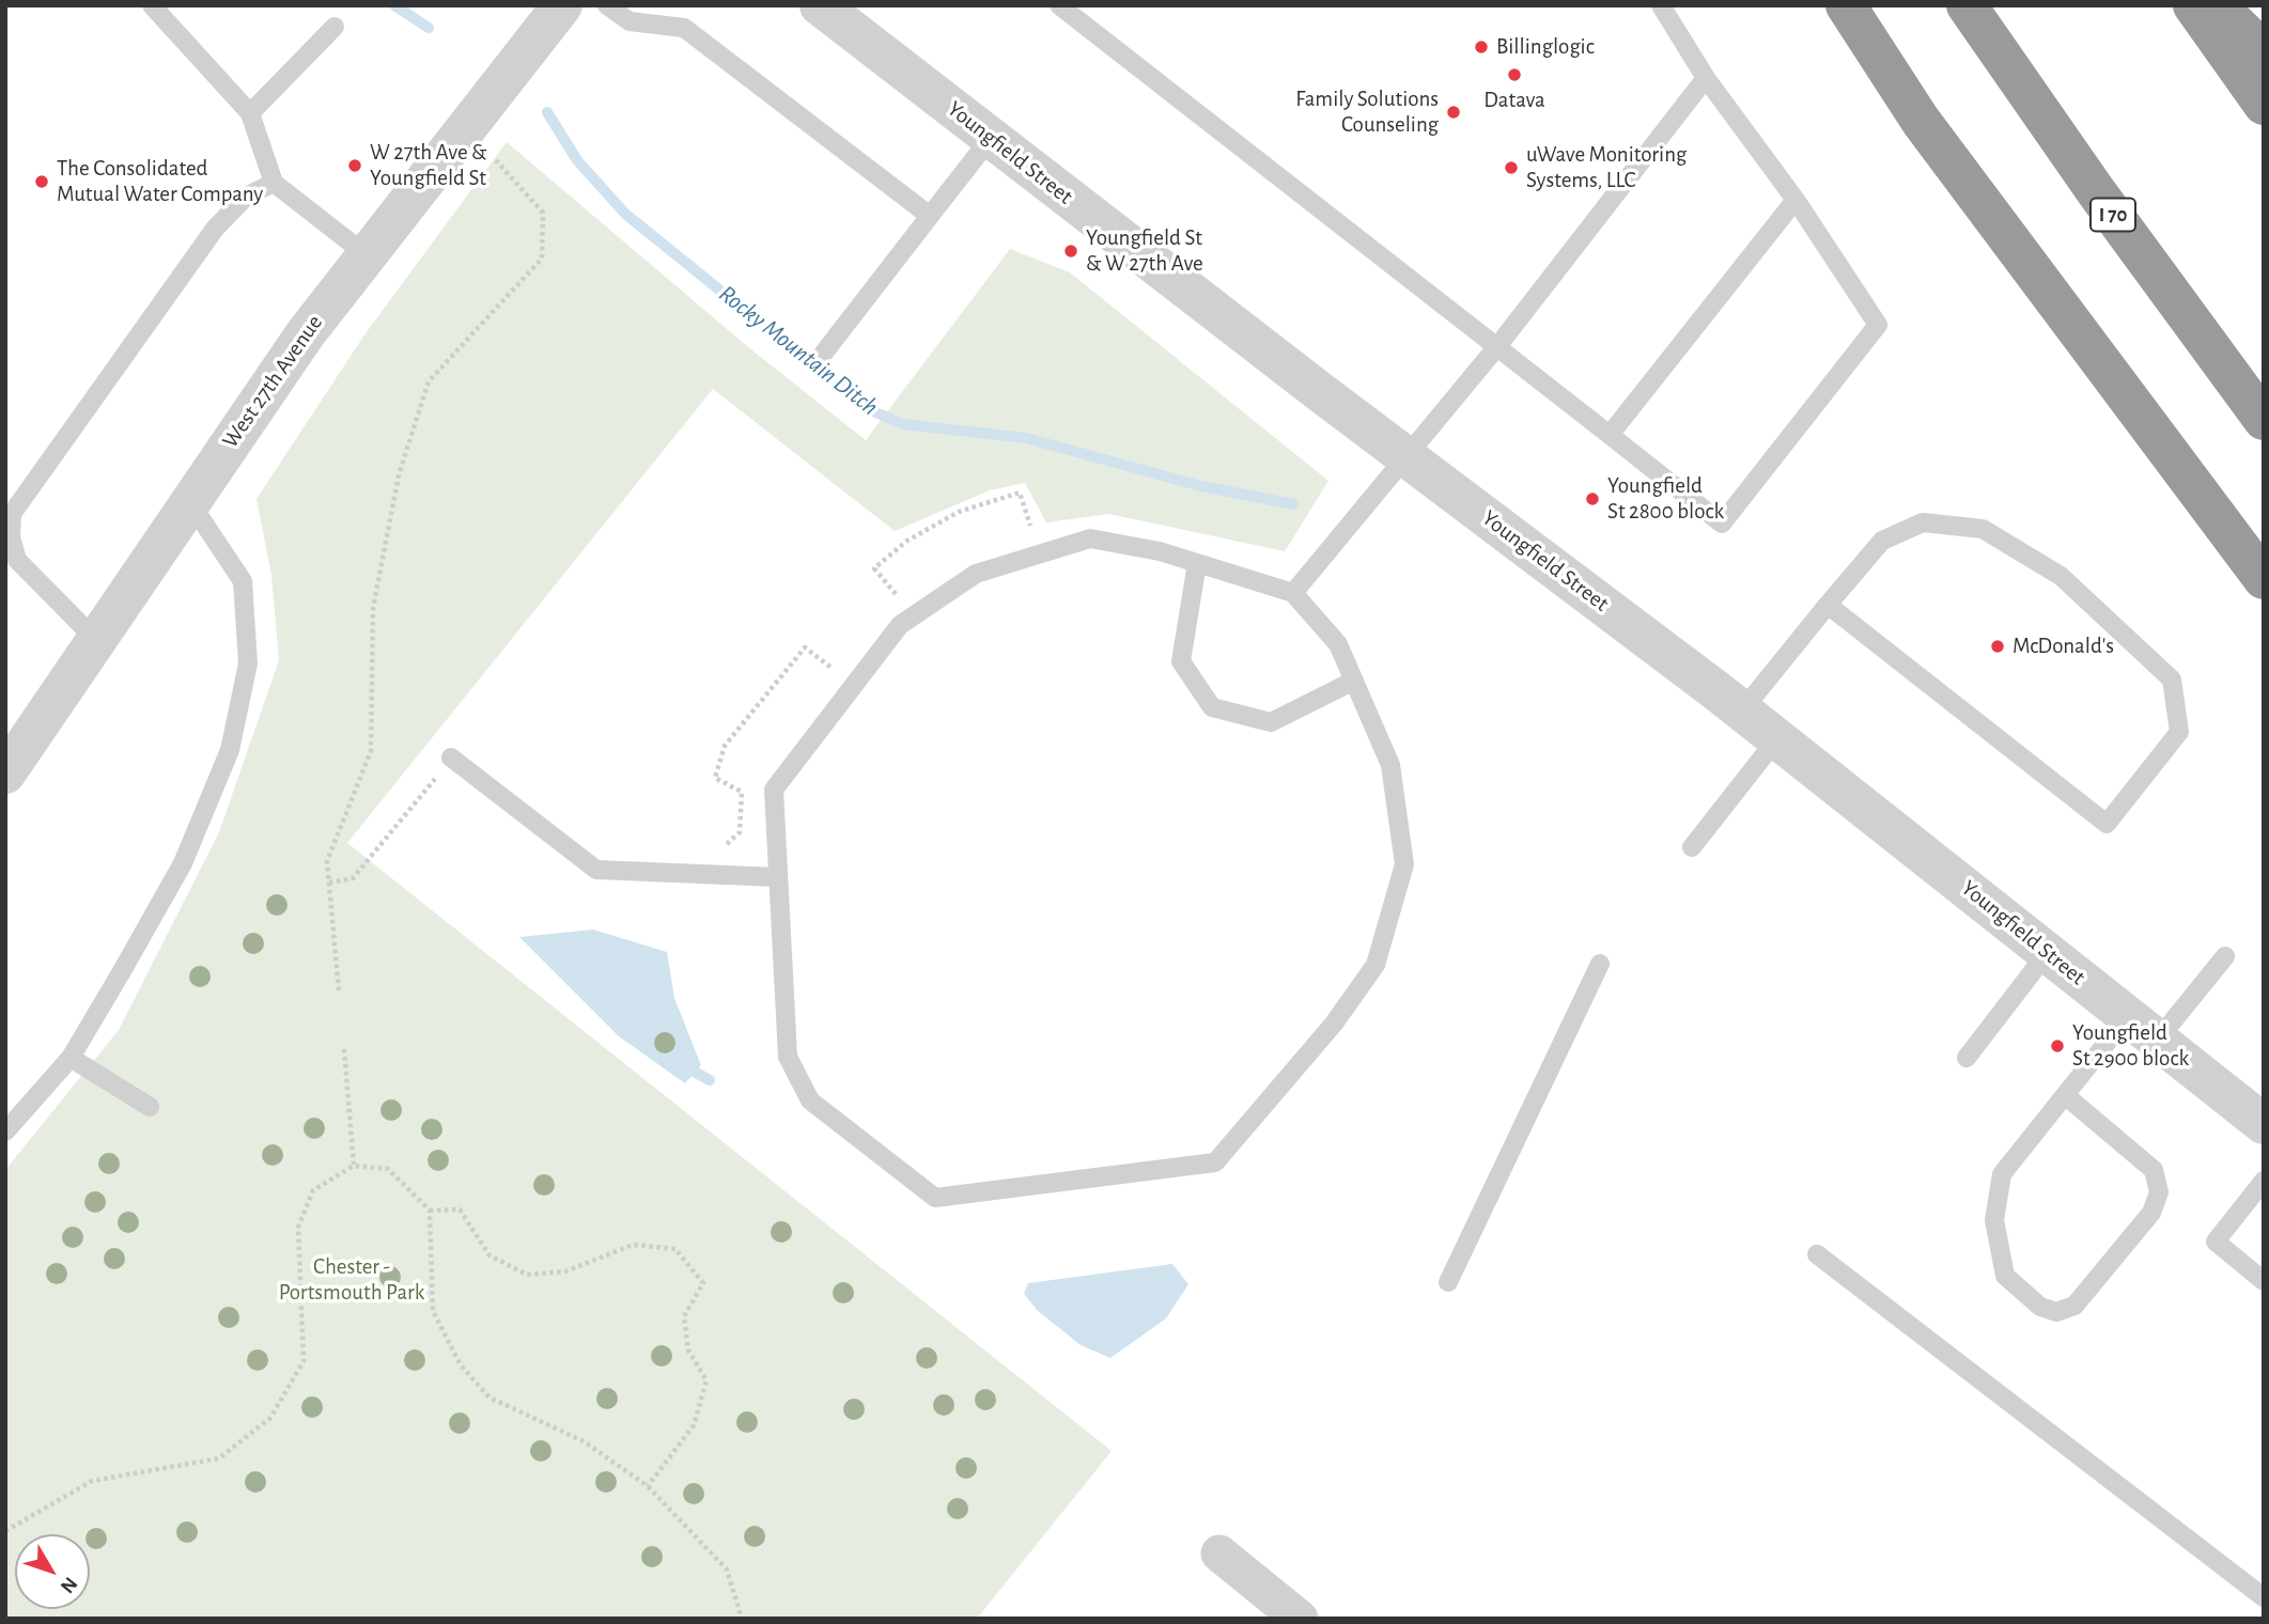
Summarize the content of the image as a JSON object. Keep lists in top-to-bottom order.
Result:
{
  "streets": {
    "highway": ["I 70"],
    "street": ["Youngfield Street", "West 27th Avenue"]
  },
  "water": ["Rocky Mountain Ditch"],
  "parks": ["Chester - Portsmouth Park"],
  "places": [
    "Billinglogic",
    "Datava",
    "Family Solutions Counseling",
    "W 27th Ave & Youngfield St",
    "uWave Monitoring Systems, LLC",
    "The Consolidated Mutual Water Company",
    "Youngfield St & W 27th Ave",
    "Youngfield St 2800 block",
    "McDonald's",
    "Youngfield St 2900 block"
  ],
  "north": "bottom right"
}
